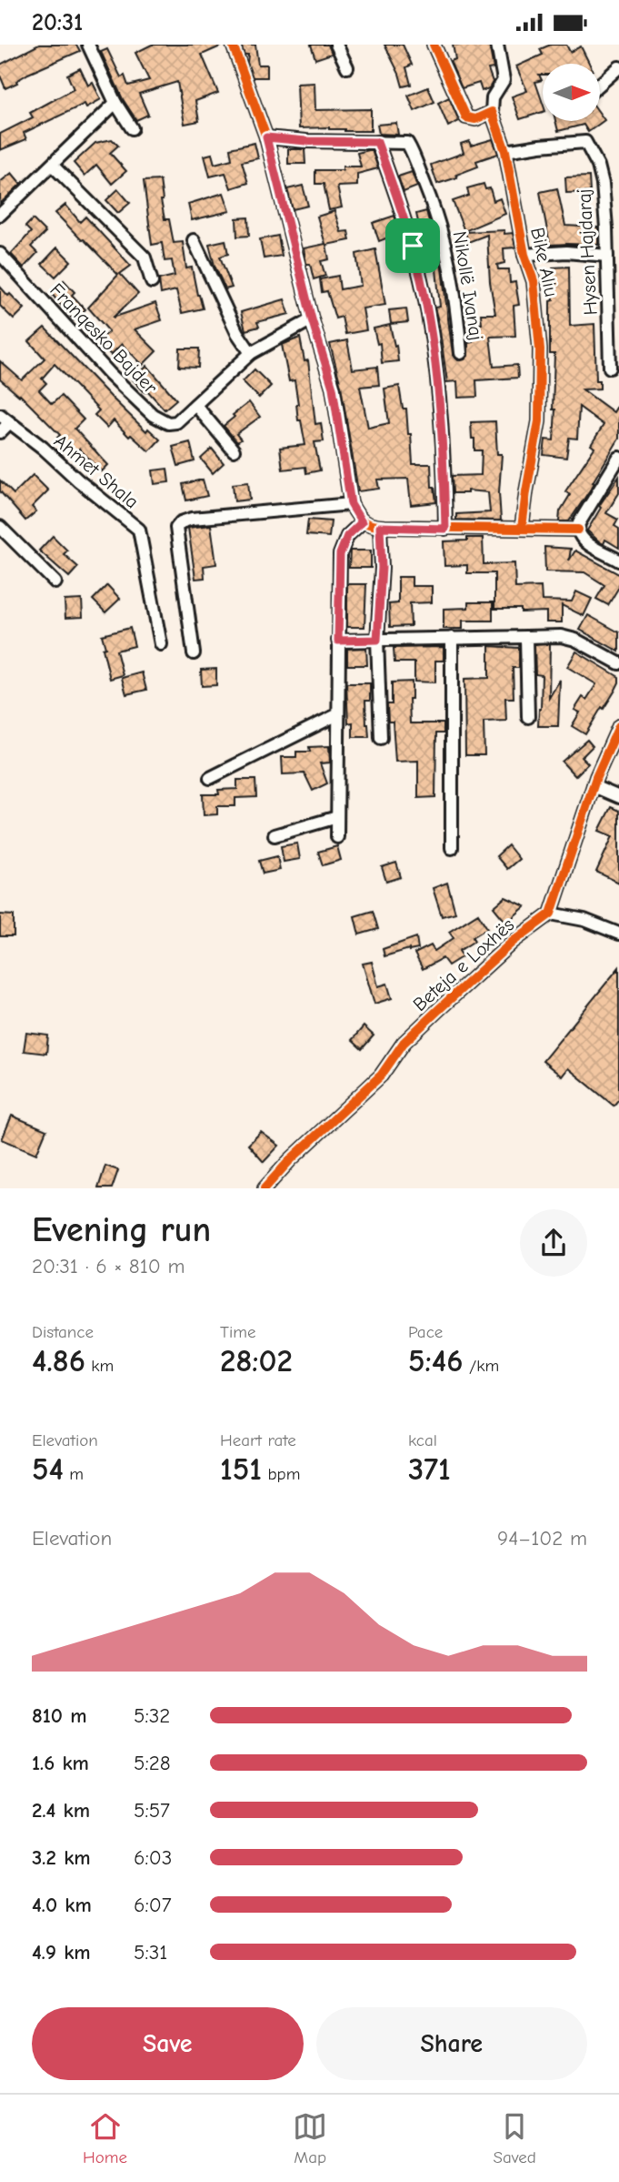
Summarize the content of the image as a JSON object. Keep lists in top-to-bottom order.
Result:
{
  "streets": {
    "street": [
      "Hysen Hajdaraj",
      "Bike Aliu",
      "Nikollë Ivanaj",
      "Franqesko Bajder",
      "Ahmet Shala",
      "Beteja e Loxhës"
    ]
  },
  "crossings": [
    ["Hysen Hajdaraj", "Bike Aliu"]
  ],
  "north": "right",
  "page": {
    "status": "20:31",
    "heading": ["Evening run", "20:31 · 6 × 810 m"],
    "stats": [
      ["Distance", "4.86 km"],
      ["Time", "28:02"],
      ["Pace", "5:46 /km"],
      ["Elevation", "54 m"],
      ["Heart rate", "151 bpm"],
      ["kcal", "371"]
    ],
    "chart": ["Elevation", "94–102 m"],
    "list": [
      {
        "name": "810 m",
        "note": "5:32"
      },
      {
        "name": "1.6 km",
        "note": "5:28"
      },
      {
        "name": "2.4 km",
        "note": "5:57"
      },
      {
        "name": "3.2 km",
        "note": "6:03"
      },
      {
        "name": "4.0 km",
        "note": "6:07"
      },
      {
        "name": "4.9 km",
        "note": "5:31"
      }
    ],
    "buttons": ["Save", "Share"],
    "tabs": ["Home", "Map", "Saved"]
  }
}
